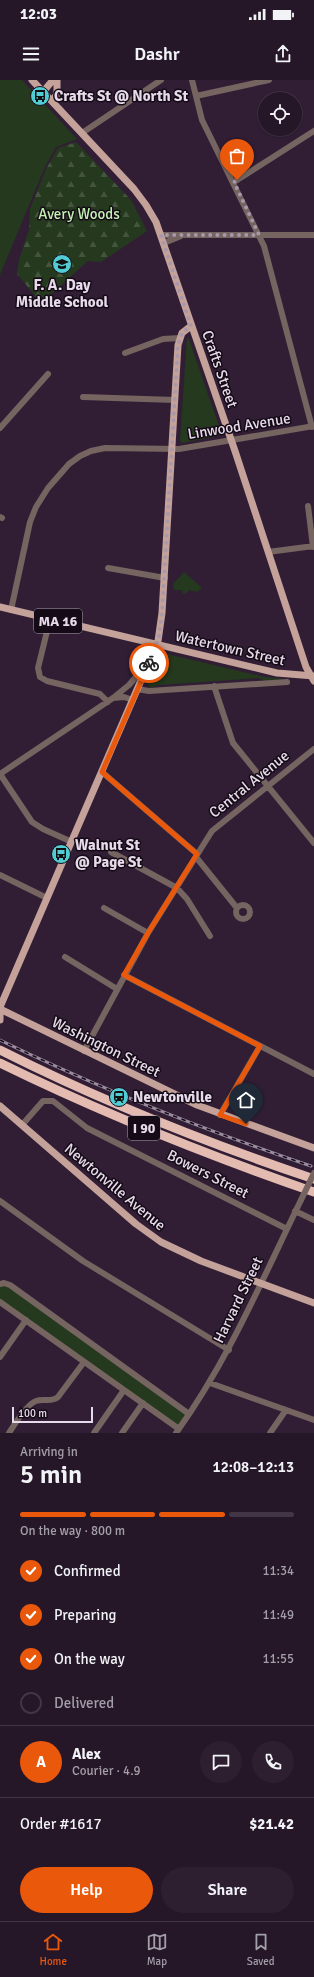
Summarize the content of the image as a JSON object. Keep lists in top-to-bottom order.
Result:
{
  "streets": {
    "highway": ["I 90"],
    "main road": [
      "Crafts Street",
      "MA 16",
      "Watertown Street",
      "Washington Street",
      "Newtonville Avenue"
    ],
    "street": [
      "Linwood Avenue",
      "Central Avenue",
      "Bowers Street",
      "Harvard Street"
    ]
  },
  "crossings": [
    ["Crafts Street", "Linwood Avenue"],
    ["Crafts Street", "Watertown Street"],
    ["Linwood Avenue", "Watertown Street"],
    ["Central Avenue", "Washington Street"],
    ["Bowers Street", "Newtonville Avenue"],
    ["Bowers Street", "Harvard Street"],
    ["Newtonville Avenue", "Harvard Street"]
  ],
  "parks": ["Avery Woods"],
  "places": {
    "bus stop": ["Crafts St @ North St", "Walnut St @ Page St"],
    "school or university": ["F. A. Day Middle School"],
    "station": ["Newtonville"]
  },
  "scale_bar": "100 m",
  "page": {
    "status": "12:03",
    "header": "Dashr",
    "scale": "100 m",
    "heading": ["5 min", "Arriving in", "12:08–12:13"],
    "panel": [
      "Alex",
      "Courier · 4.9",
      "Order #1617",
      "$21.42"
    ],
    "bar": "On the way · 800 m",
    "list": [
      ["Confirmed", "11:34"],
      ["Preparing", "11:49"],
      ["On the way", "11:55"],
      "Delivered"
    ],
    "round": "A",
    "buttons": ["Help", "Share"],
    "tabs": ["Home", "Map", "Saved"]
  }
}
